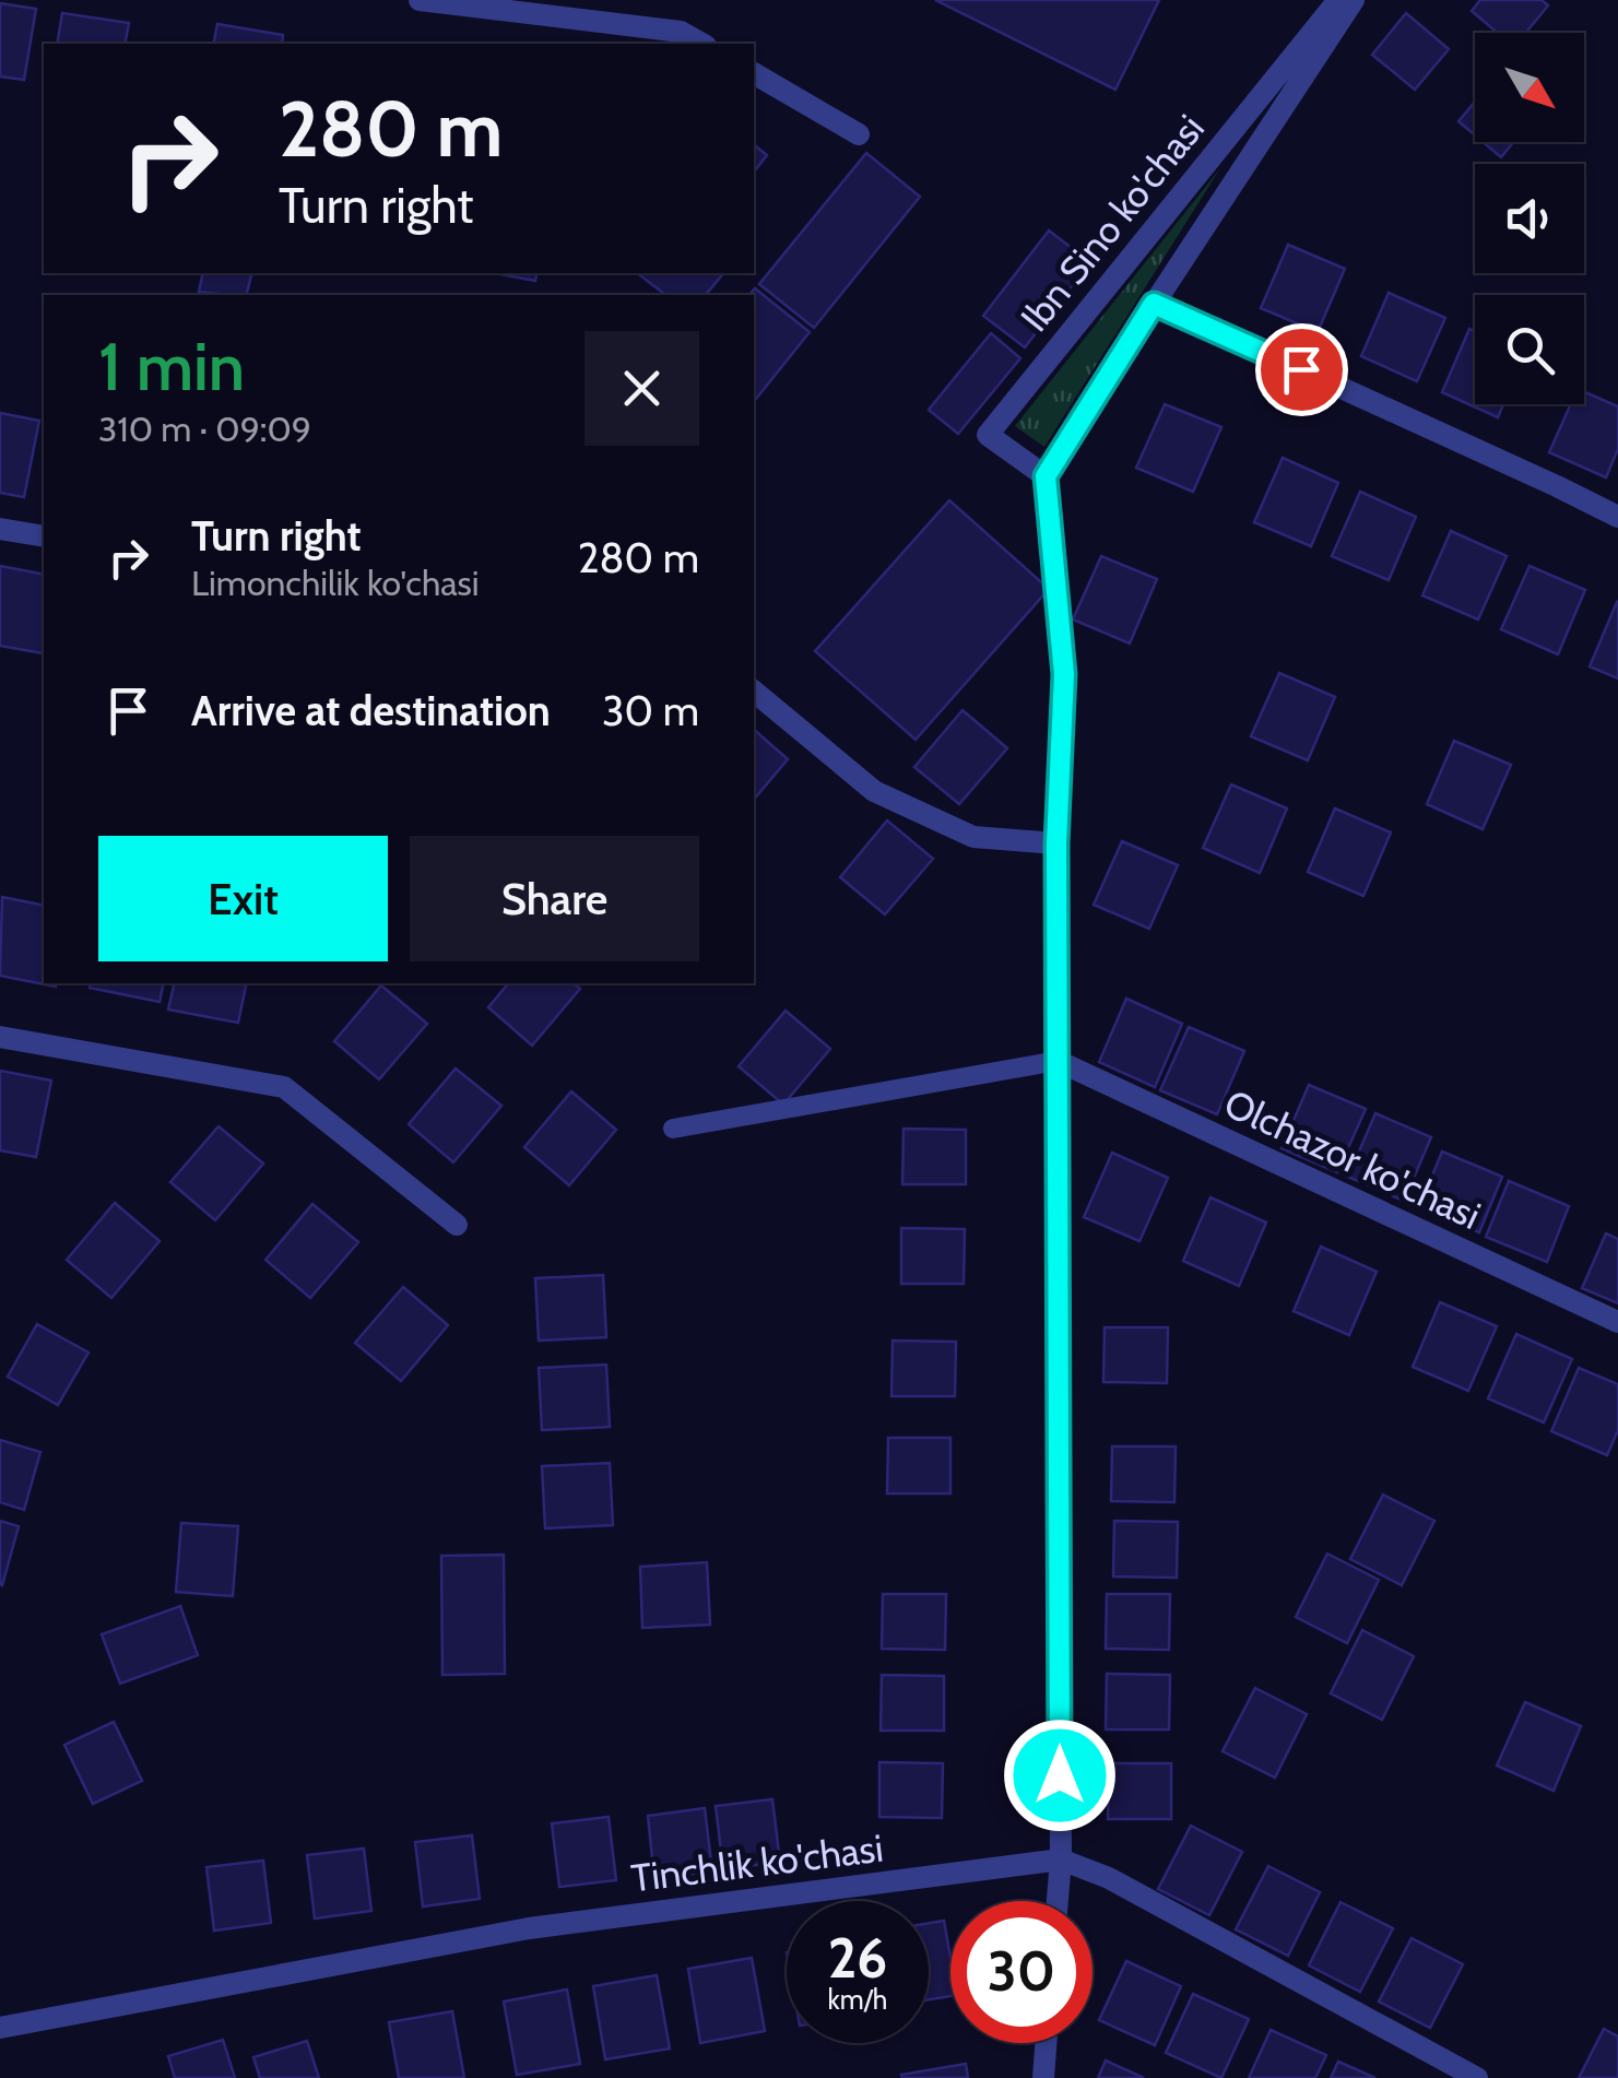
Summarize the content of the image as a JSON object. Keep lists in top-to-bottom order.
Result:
{
  "streets": {
    "street": ["Ibn Sino ko'chasi", "Olchazor ko'chasi", "Tinchlik ko'chasi"]
  },
  "north": "bottom right",
  "page": {
    "turn": ["280 m", "Turn right"],
    "heading": ["1 min", "310 m · 09:09"],
    "list": [
      {
        "name": "Turn right",
        "note": "Limonchilik ko'chasi",
        "value": "280 m"
      },
      {
        "name": "Arrive at destination",
        "value": "30 m"
      }
    ],
    "buttons": ["Exit", "Share"],
    "speed": "26 km/h",
    "limit": "30"
  }
}
